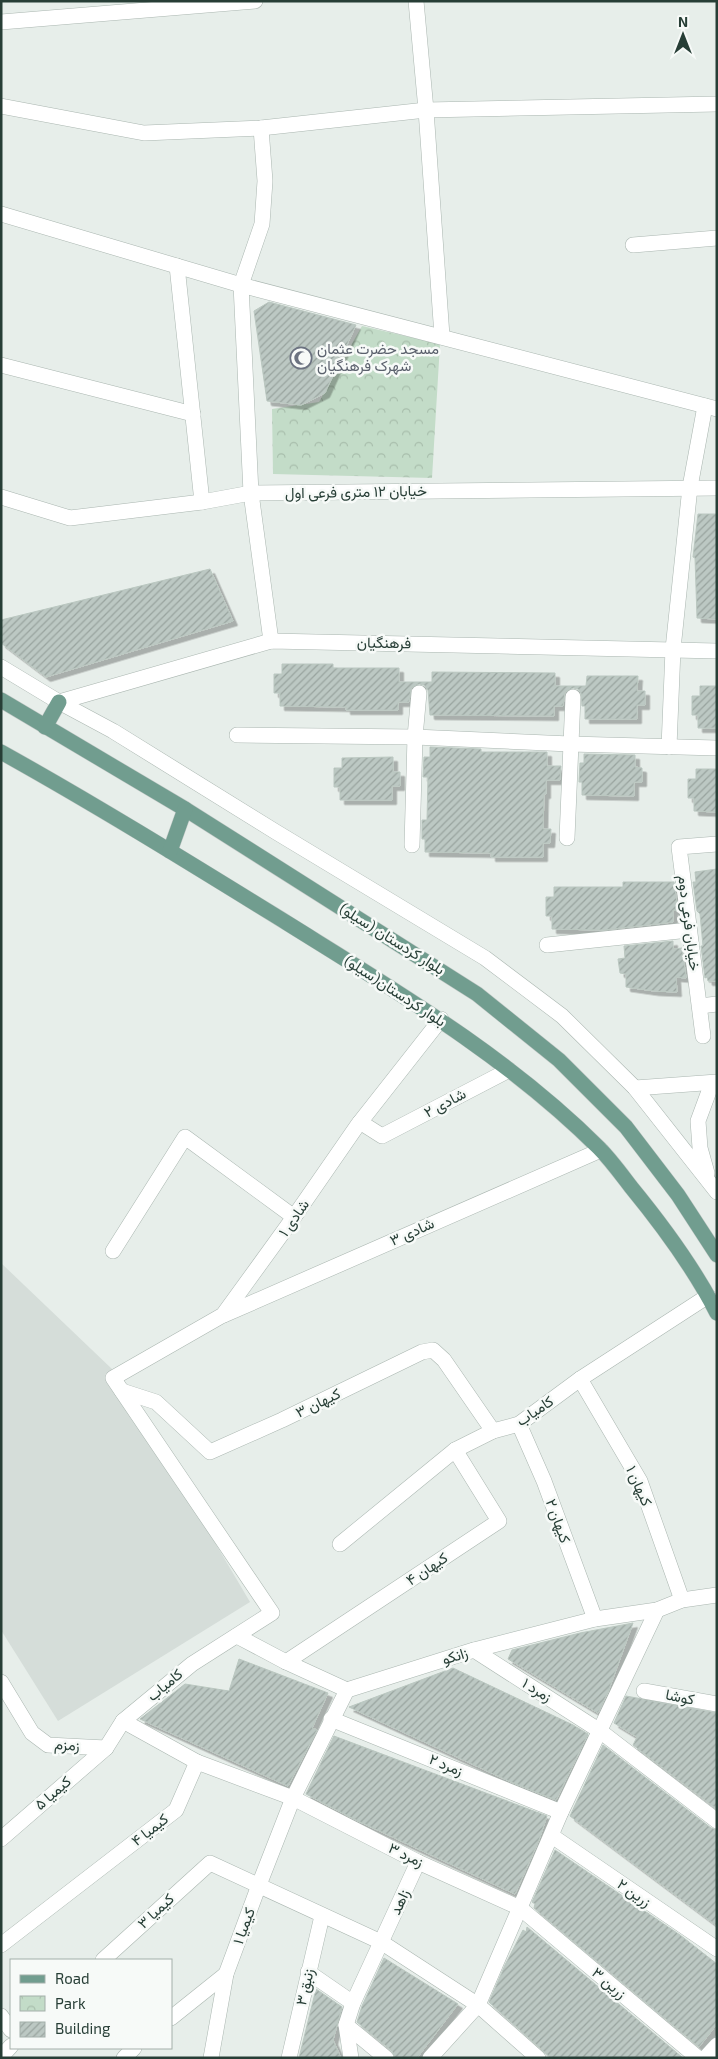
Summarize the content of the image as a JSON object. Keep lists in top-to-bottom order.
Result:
{
  "streets": {
    "main road": ["بلوار کردستان (سیلو)", "بلوار کردستان(سیلو)"],
    "street": [
      "خیابان ۱۲ متری فرعی اول",
      "فرهنگیان",
      "خیابان فرعی دوم",
      "شادی ۲",
      "شادی ۱",
      "شادی ۳",
      "کیهان ۳",
      "کامیاب",
      "کیهان ۱",
      "کیهان ۲",
      "کیهان ۴",
      "زانکو",
      "زمرد ۱",
      "کوشا",
      "زمزم",
      "زمرد ۲",
      "کیمیا ۵",
      "کیمیا ۴",
      "زمرد ۳",
      "زرین ۲",
      "زاهد",
      "کیمیا ۳",
      "کیمیا ۱",
      "زرین ۳",
      "زنبق ۳"
    ]
  },
  "crossings": [
    ["بلوار کردستان(سیلو)", "شادی ۲"],
    ["بلوار کردستان(سیلو)", "شادی ۱"],
    ["بلوار کردستان(سیلو)", "شادی ۳"],
    ["بلوار کردستان(سیلو)", "کامیاب"],
    ["شادی ۲", "شادی ۱"],
    ["شادی ۱", "شادی ۳"],
    ["شادی ۱", "کیهان ۳"],
    ["شادی ۱", "کامیاب"],
    ["کیهان ۳", "کامیاب"],
    ["کامیاب", "کیهان ۱"],
    ["کامیاب", "کیهان ۲"],
    ["کامیاب", "کیهان ۴"],
    ["کامیاب", "زمزم"],
    ["کامیاب", "کیمیا ۵"],
    ["کیهان ۱", "زانکو"],
    ["کیهان ۲", "زانکو"],
    ["زانکو", "زمرد ۱"],
    ["زمزم", "کیمیا ۵"],
    ["زمرد ۳", "زاهد"],
    ["زمرد ۳", "کیمیا ۱"],
    ["زمرد ۳", "زرین ۳"],
    ["کیمیا ۳", "کیمیا ۱"]
  ],
  "places": {
    "mosque": ["مسجد حضرت عثمان شهرک فرهنگیان"]
  },
  "legend": ["Road", "Park", "Building"],
  "north": "top"
}
